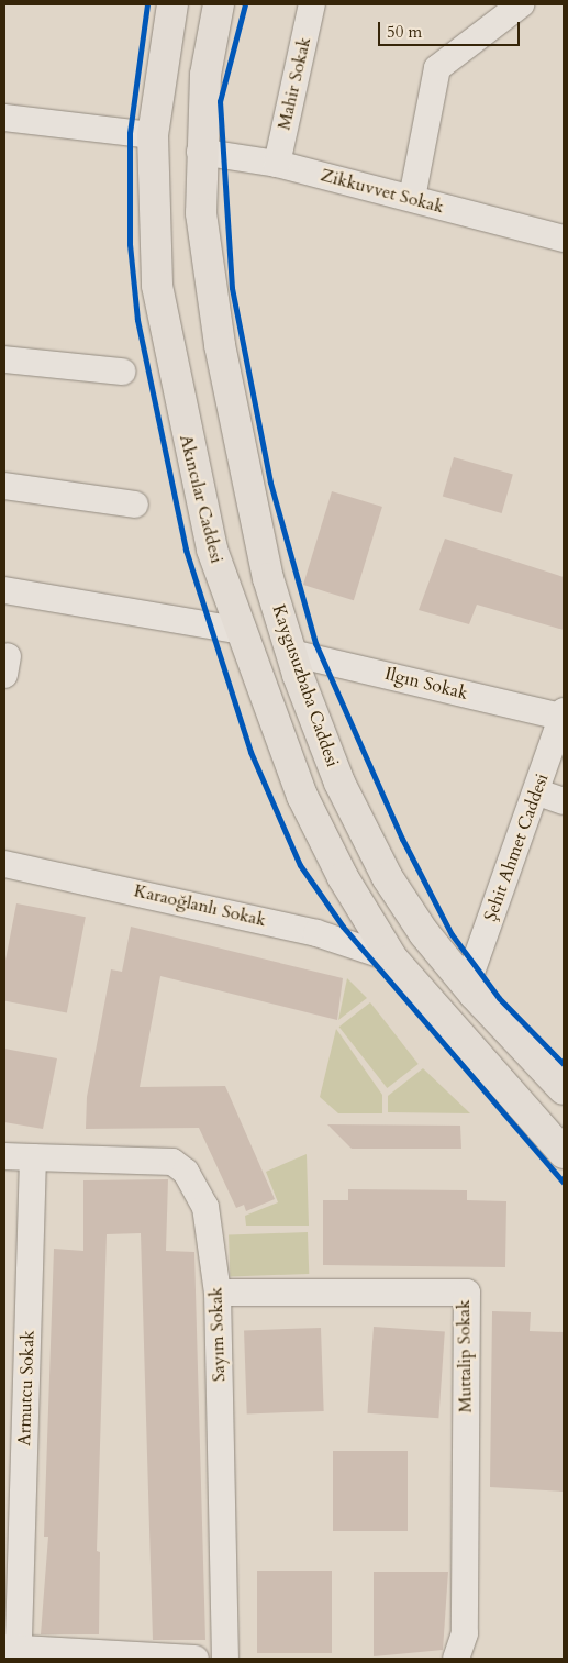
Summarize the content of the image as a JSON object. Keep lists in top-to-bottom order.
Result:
{
  "streets": {
    "main road": ["Akıncılar Caddesi", "Kaygusuzbaba Caddesi"],
    "street": [
      "Mahir Sokak",
      "Zikkuvvet Sokak",
      "Ilgın Sokak",
      "Şehit Ahmet Caddesi",
      "Karaoğlanlı Sokak",
      "Sayım Sokak",
      "Muttalip Sokak",
      "Armutcu Sokak"
    ]
  },
  "crossings": [
    ["Mahir Sokak", "Zikkuvvet Sokak"],
    ["Zikkuvvet Sokak", "Kaygusuzbaba Caddesi"],
    ["Akıncılar Caddesi", "Karaoğlanlı Sokak"],
    ["Ilgın Sokak", "Kaygusuzbaba Caddesi"],
    ["Ilgın Sokak", "Şehit Ahmet Caddesi"],
    ["Kaygusuzbaba Caddesi", "Şehit Ahmet Caddesi"],
    ["Sayım Sokak", "Muttalip Sokak"],
    ["Sayım Sokak", "Armutcu Sokak"]
  ],
  "scale_bar": "50 m"
}
